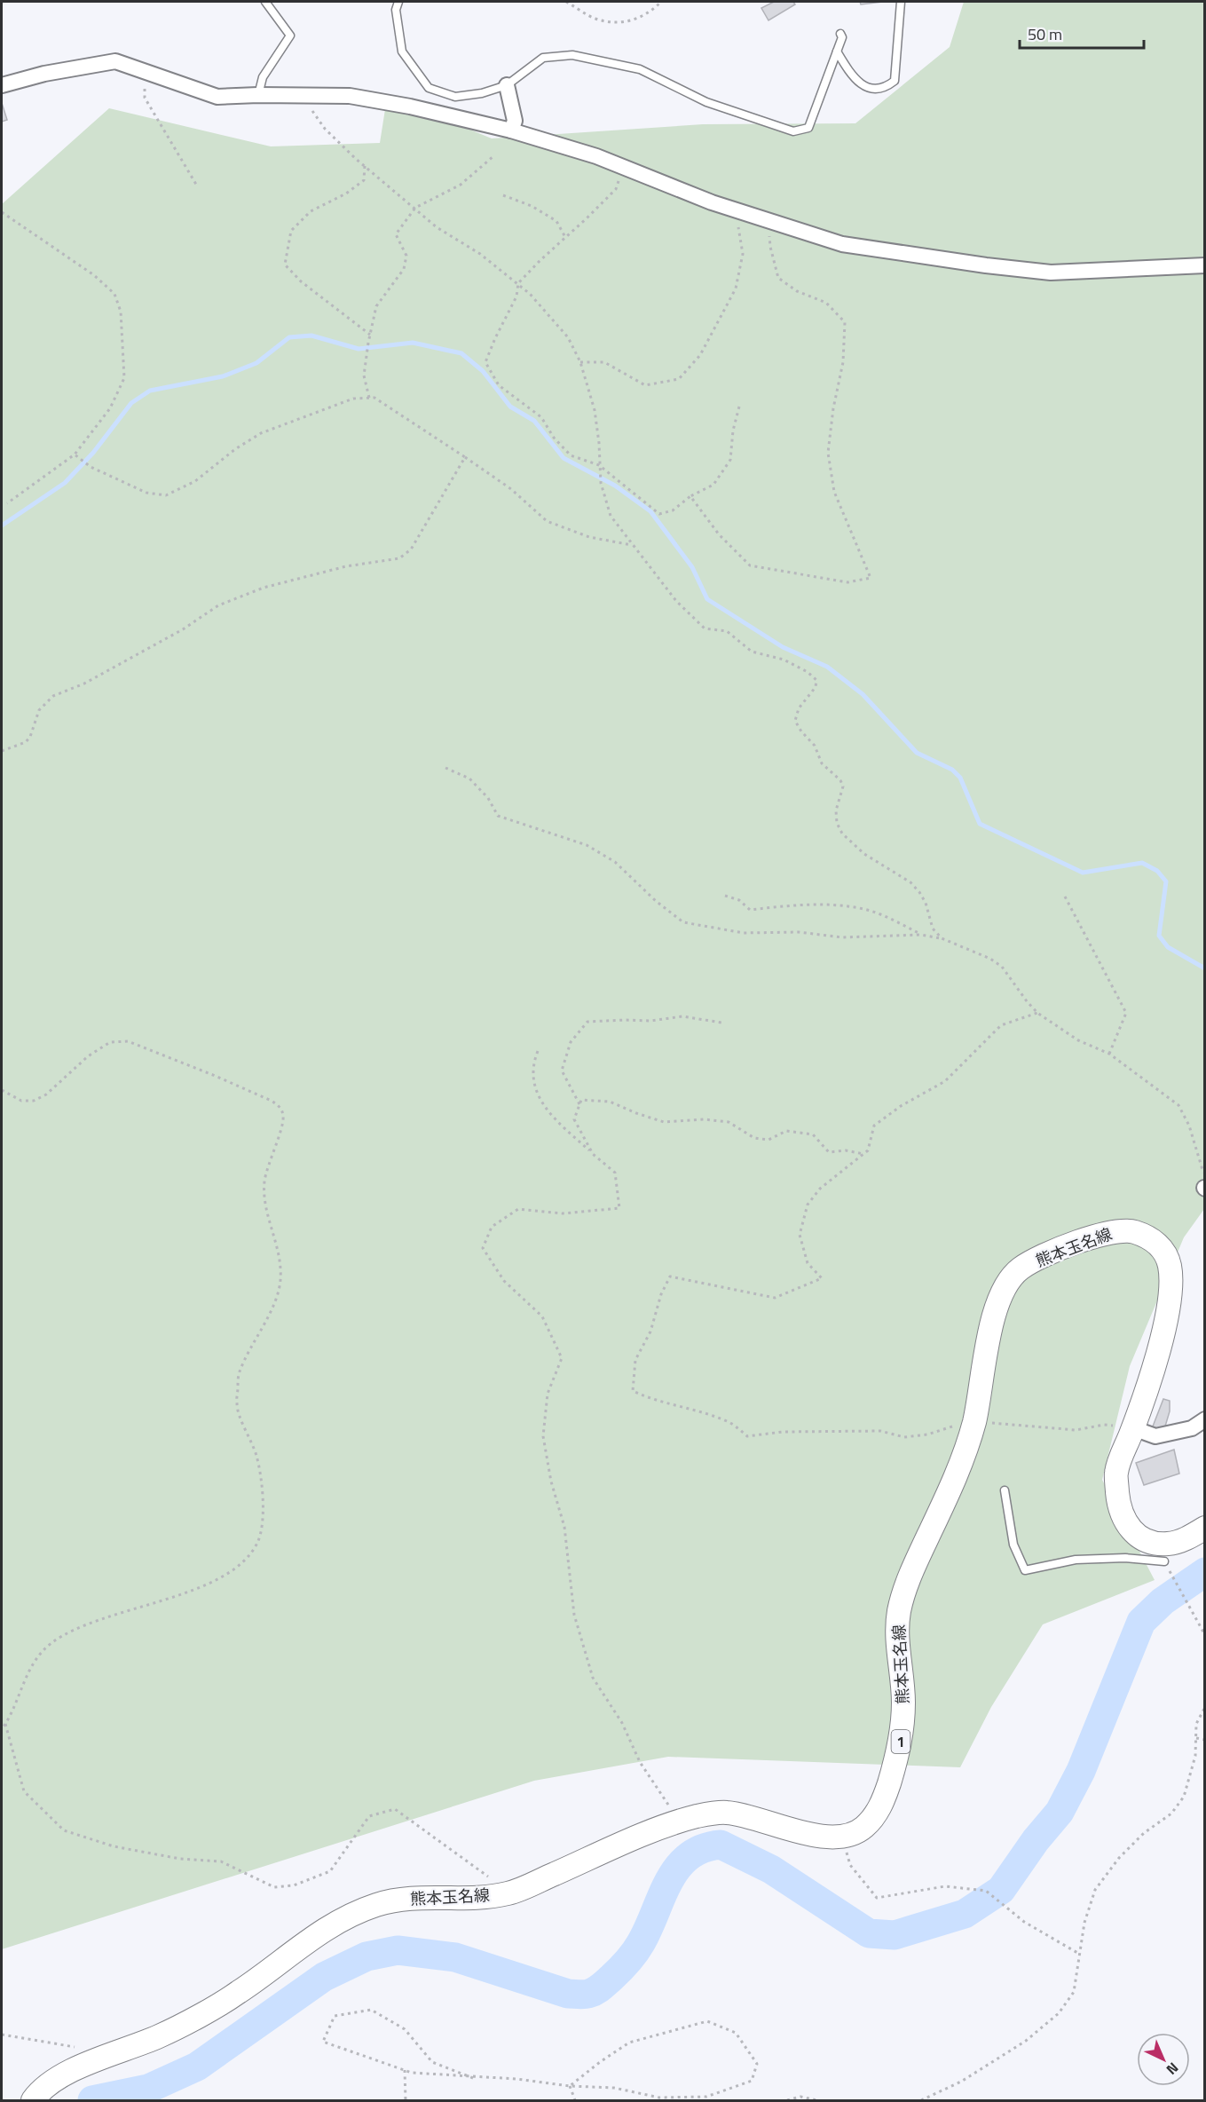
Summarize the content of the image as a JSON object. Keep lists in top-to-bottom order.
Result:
{
  "streets": {
    "main road": ["熊本玉名線", "1"]
  },
  "scale_bar": "50 m",
  "north": "bottom right"
}
